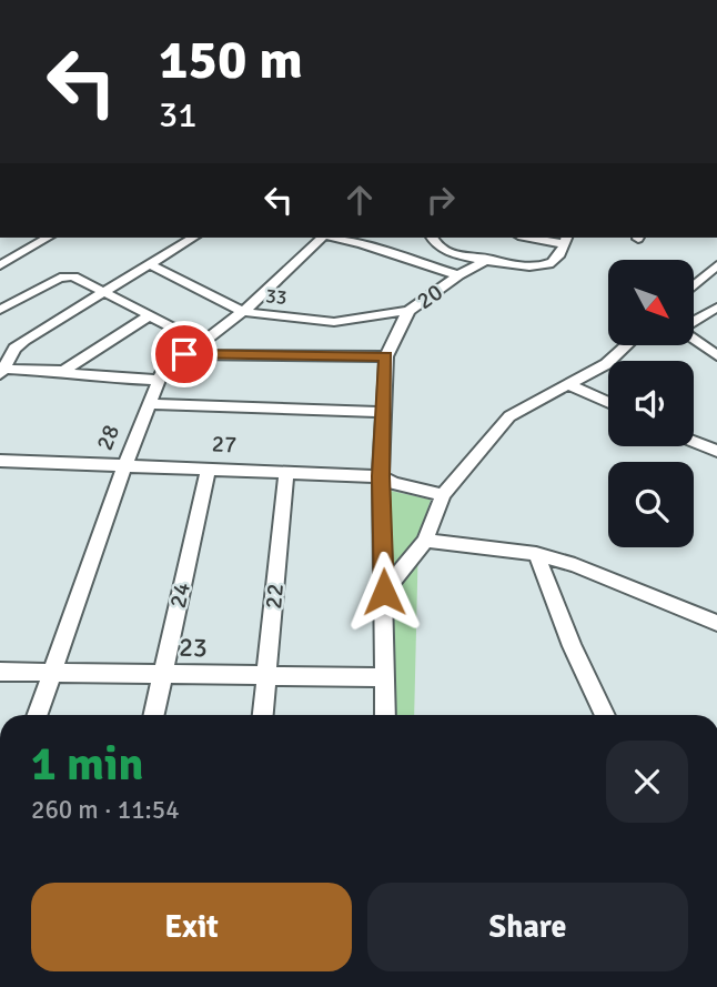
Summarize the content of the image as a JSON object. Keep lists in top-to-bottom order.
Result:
{
  "streets": {
    "street": [
      "33",
      "20",
      "28",
      "27",
      "24",
      "22",
      "23"
    ]
  },
  "crossings": [
    ["33", "20"],
    ["33", "28"],
    ["20", "27"],
    ["20", "23"],
    ["28", "27"],
    ["28", "23"],
    ["27", "24"],
    ["27", "22"],
    ["24", "23"],
    ["22", "23"]
  ],
  "north": "bottom right",
  "page": {
    "turn": ["150 m", "31"],
    "heading": ["1 min", "260 m · 11:54"],
    "buttons": ["Exit", "Share"]
  }
}
